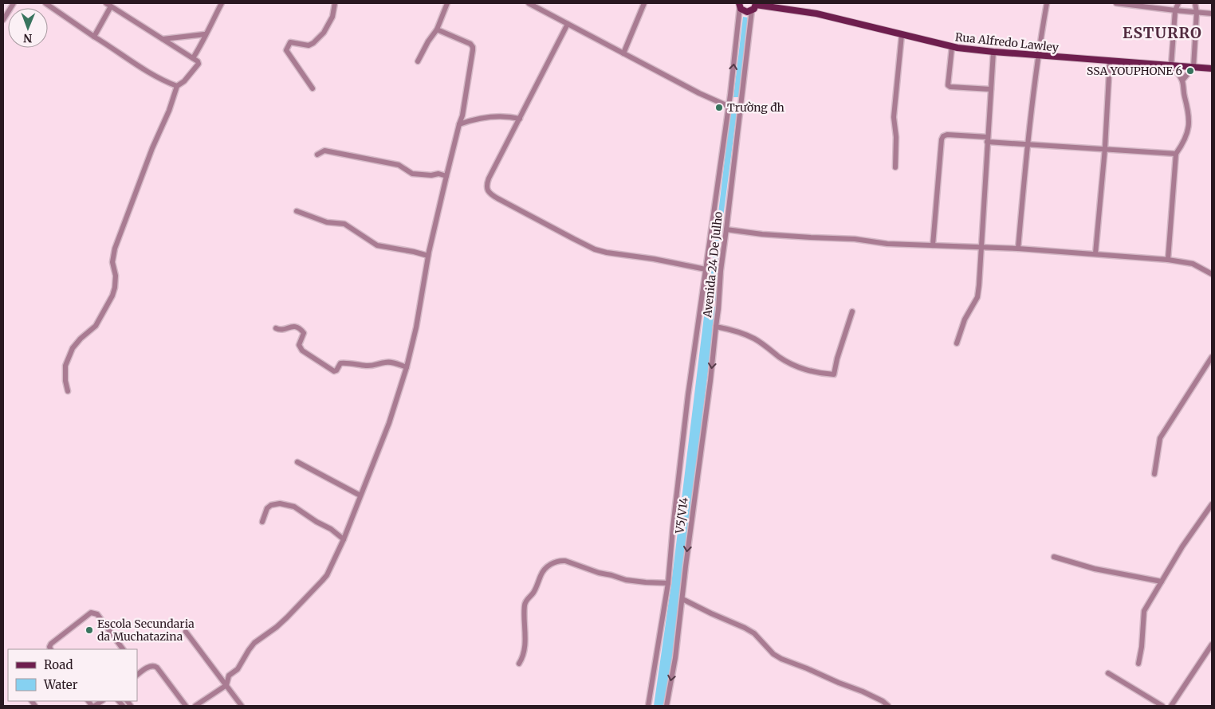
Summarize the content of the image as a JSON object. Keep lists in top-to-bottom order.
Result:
{
  "streets": {
    "main road": ["Rua Alfredo Lawley"],
    "street": ["Avenida 24 De Julho", "V5/V14"]
  },
  "crossings": [
    ["Avenida 24 De Julho", "V5/V14"]
  ],
  "districts": ["ESTURRO"],
  "places": ["SSA YOUPHONE 6", "Trường đh", "Escola Secundaria da Muchatazina"],
  "legend": ["Road", "Water"],
  "north": "bottom"
}
